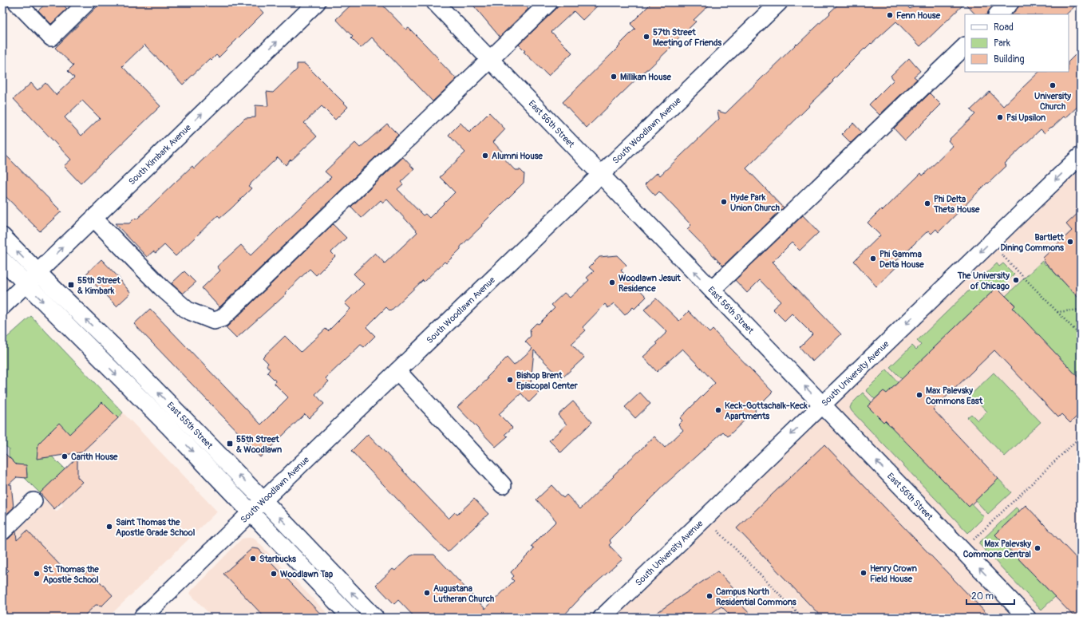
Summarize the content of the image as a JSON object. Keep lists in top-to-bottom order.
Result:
{
  "streets": {
    "street": [
      "East 56th Street",
      "South Woodlawn Avenue",
      "South Kimbark Avenue",
      "South University Avenue",
      "East 55th Street"
    ]
  },
  "crossings": [
    ["East 56th Street", "South Woodlawn Avenue"],
    ["East 56th Street", "South University Avenue"],
    ["South Woodlawn Avenue", "East 55th Street"],
    ["South Kimbark Avenue", "East 55th Street"]
  ],
  "one_way": ["East 56th Street", "South Kimbark Avenue", "South University Avenue"],
  "places": {
    "other": [
      "Fenn House",
      "57th Street Meeting of Friends",
      "Millikan House",
      "University Church",
      "Psi Upsilon",
      "Alumni House",
      "Hyde Park Union Church",
      "Phi Delta Theta House",
      "Bartlett Dining Commons",
      "Phi Gamma Delta House",
      "The University of Chicago",
      "Woodlawn Jesuit Residence",
      "Bishop Brent Episcopal Center",
      "Max Palevsky Commons East",
      "Keck-Gottschalk-Keck Apartments",
      "Carith House",
      "Saint Thomas the Apostle Grade School",
      "Max Palevsky Commons Central",
      "Starbucks",
      "Henry Crown Field House",
      "St. Thomas the Apostle School",
      "Woodlawn Tap",
      "Augustana Lutheran Church",
      "Campus North Residential Commons"
    ],
    "transit": ["55th Street & Kimbark", "55th Street & Woodlawn"]
  },
  "legend": ["Road", "Park", "Building"],
  "scale_bar": "20 m"
}
